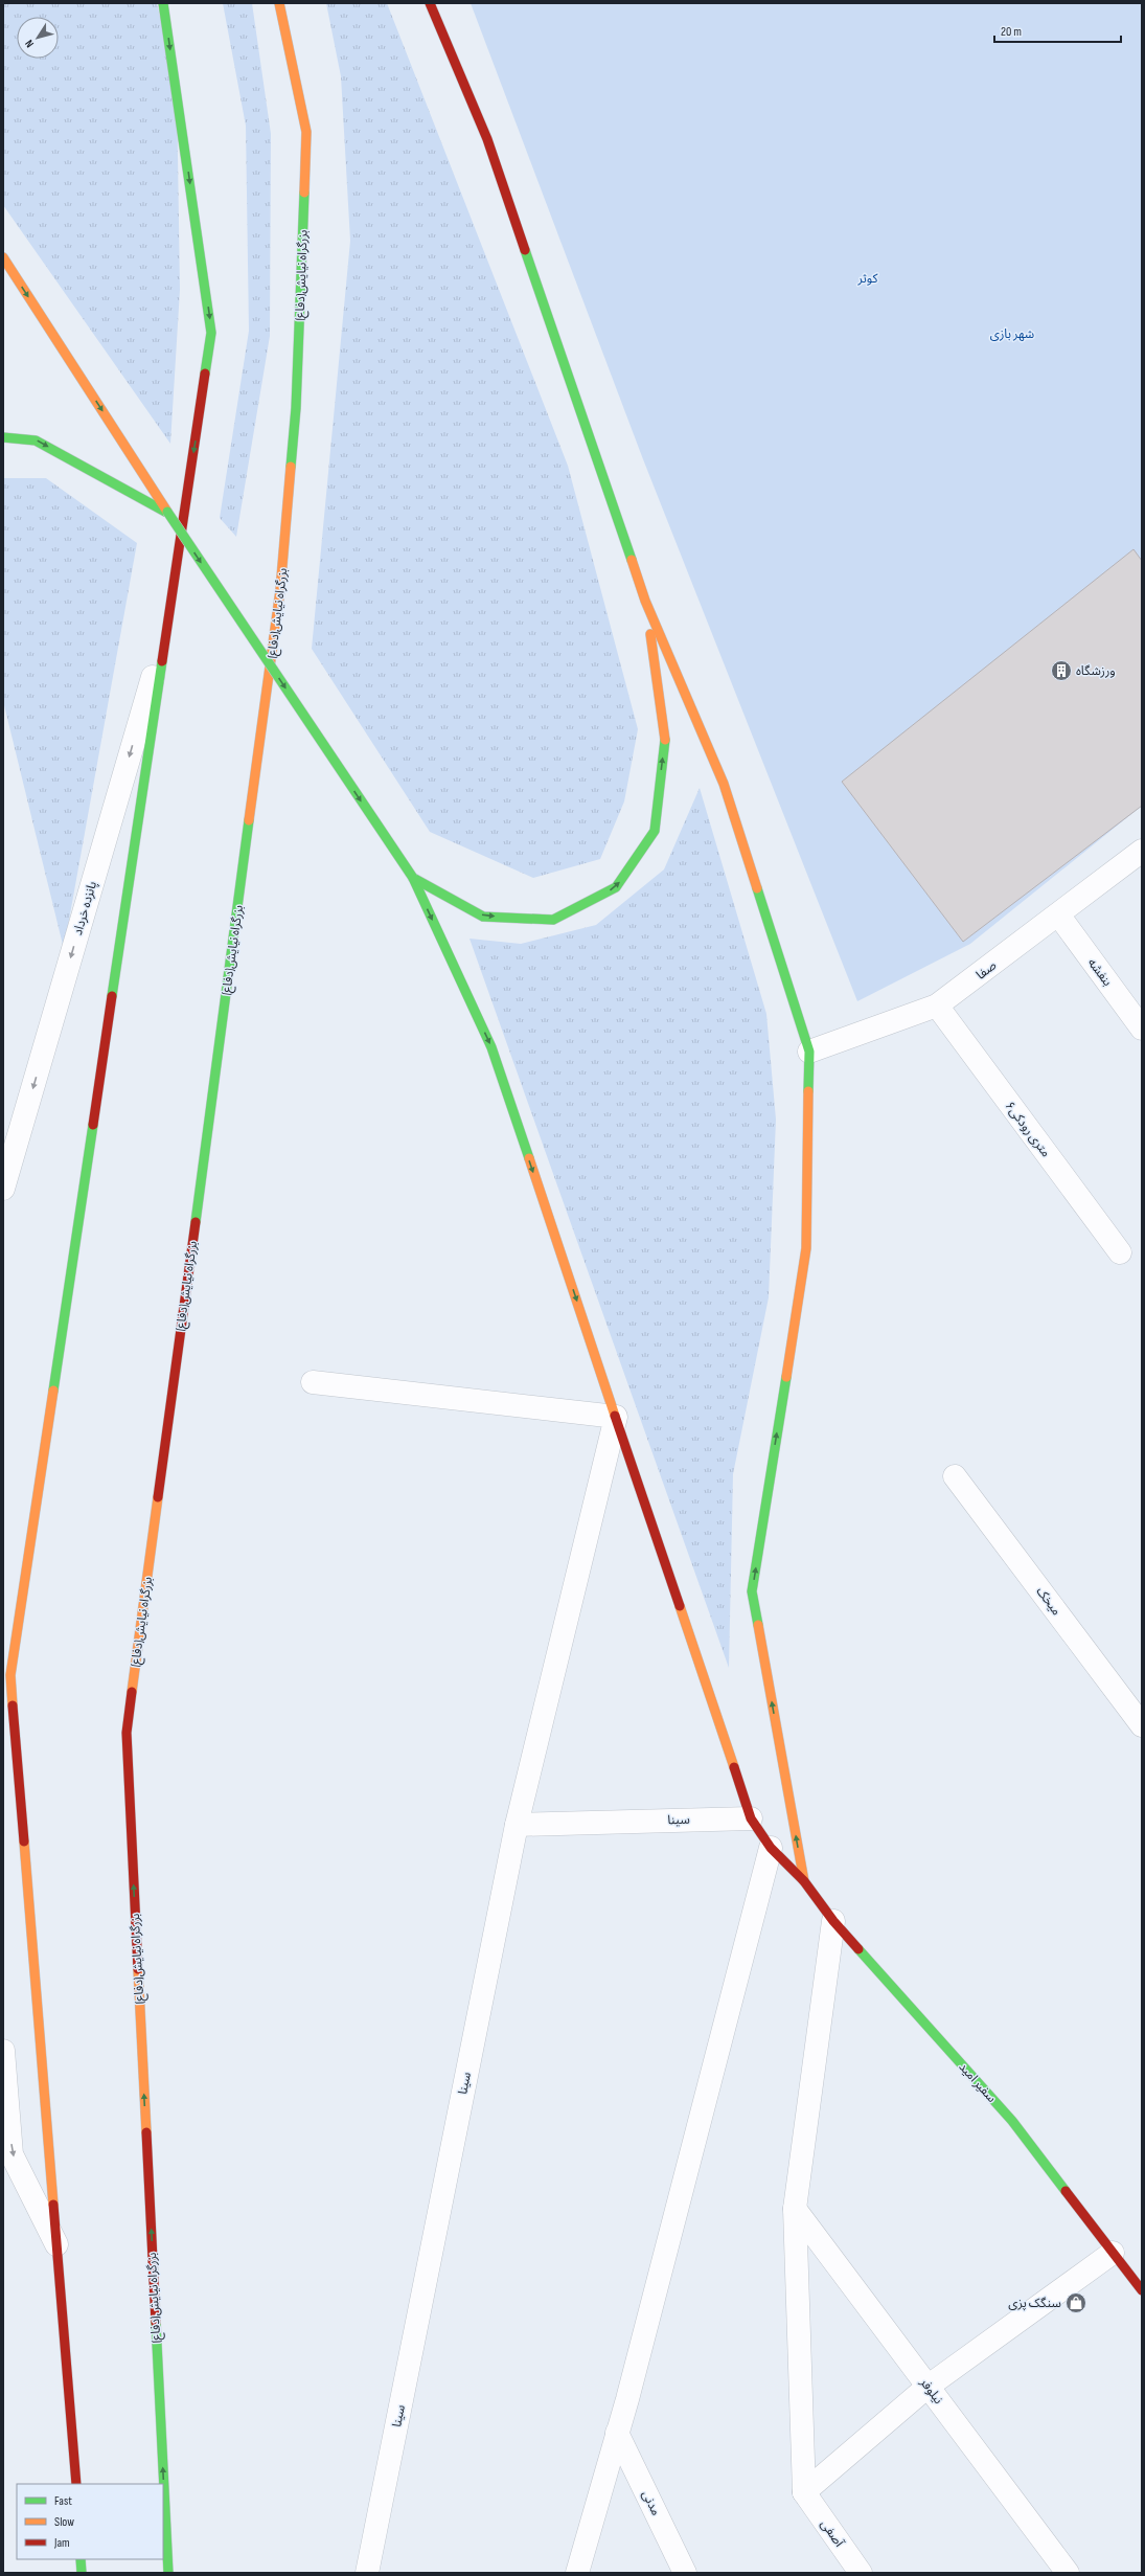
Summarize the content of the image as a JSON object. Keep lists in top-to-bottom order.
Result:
{
  "streets": {
    "main road": ["بزرگراه نیایش(دفاع)", "سفیر امید"],
    "street": [
      "پانزده خرداد",
      "صفا",
      "بنفشه",
      "۶متری رودکی",
      "میخک",
      "سینا",
      "نیلوفر",
      "مدنی",
      "آصفی"
    ]
  },
  "crossings": [
    ["صفا", "بنفشه"],
    ["صفا", "۶متری رودکی"],
    ["سینا", "سفیر امید"]
  ],
  "one_way": ["بزرگراه نیایش(دفاع)", "پانزده خرداد", "سفیر امید"],
  "parks": ["کوثر", "شهر بازی"],
  "places": {
    "building": ["ورزشگاه"],
    "shop": ["سنگک پزی"]
  },
  "legend": ["Fast", "Slow", "Jam"],
  "scale_bar": "20 m",
  "north": "bottom left"
}
